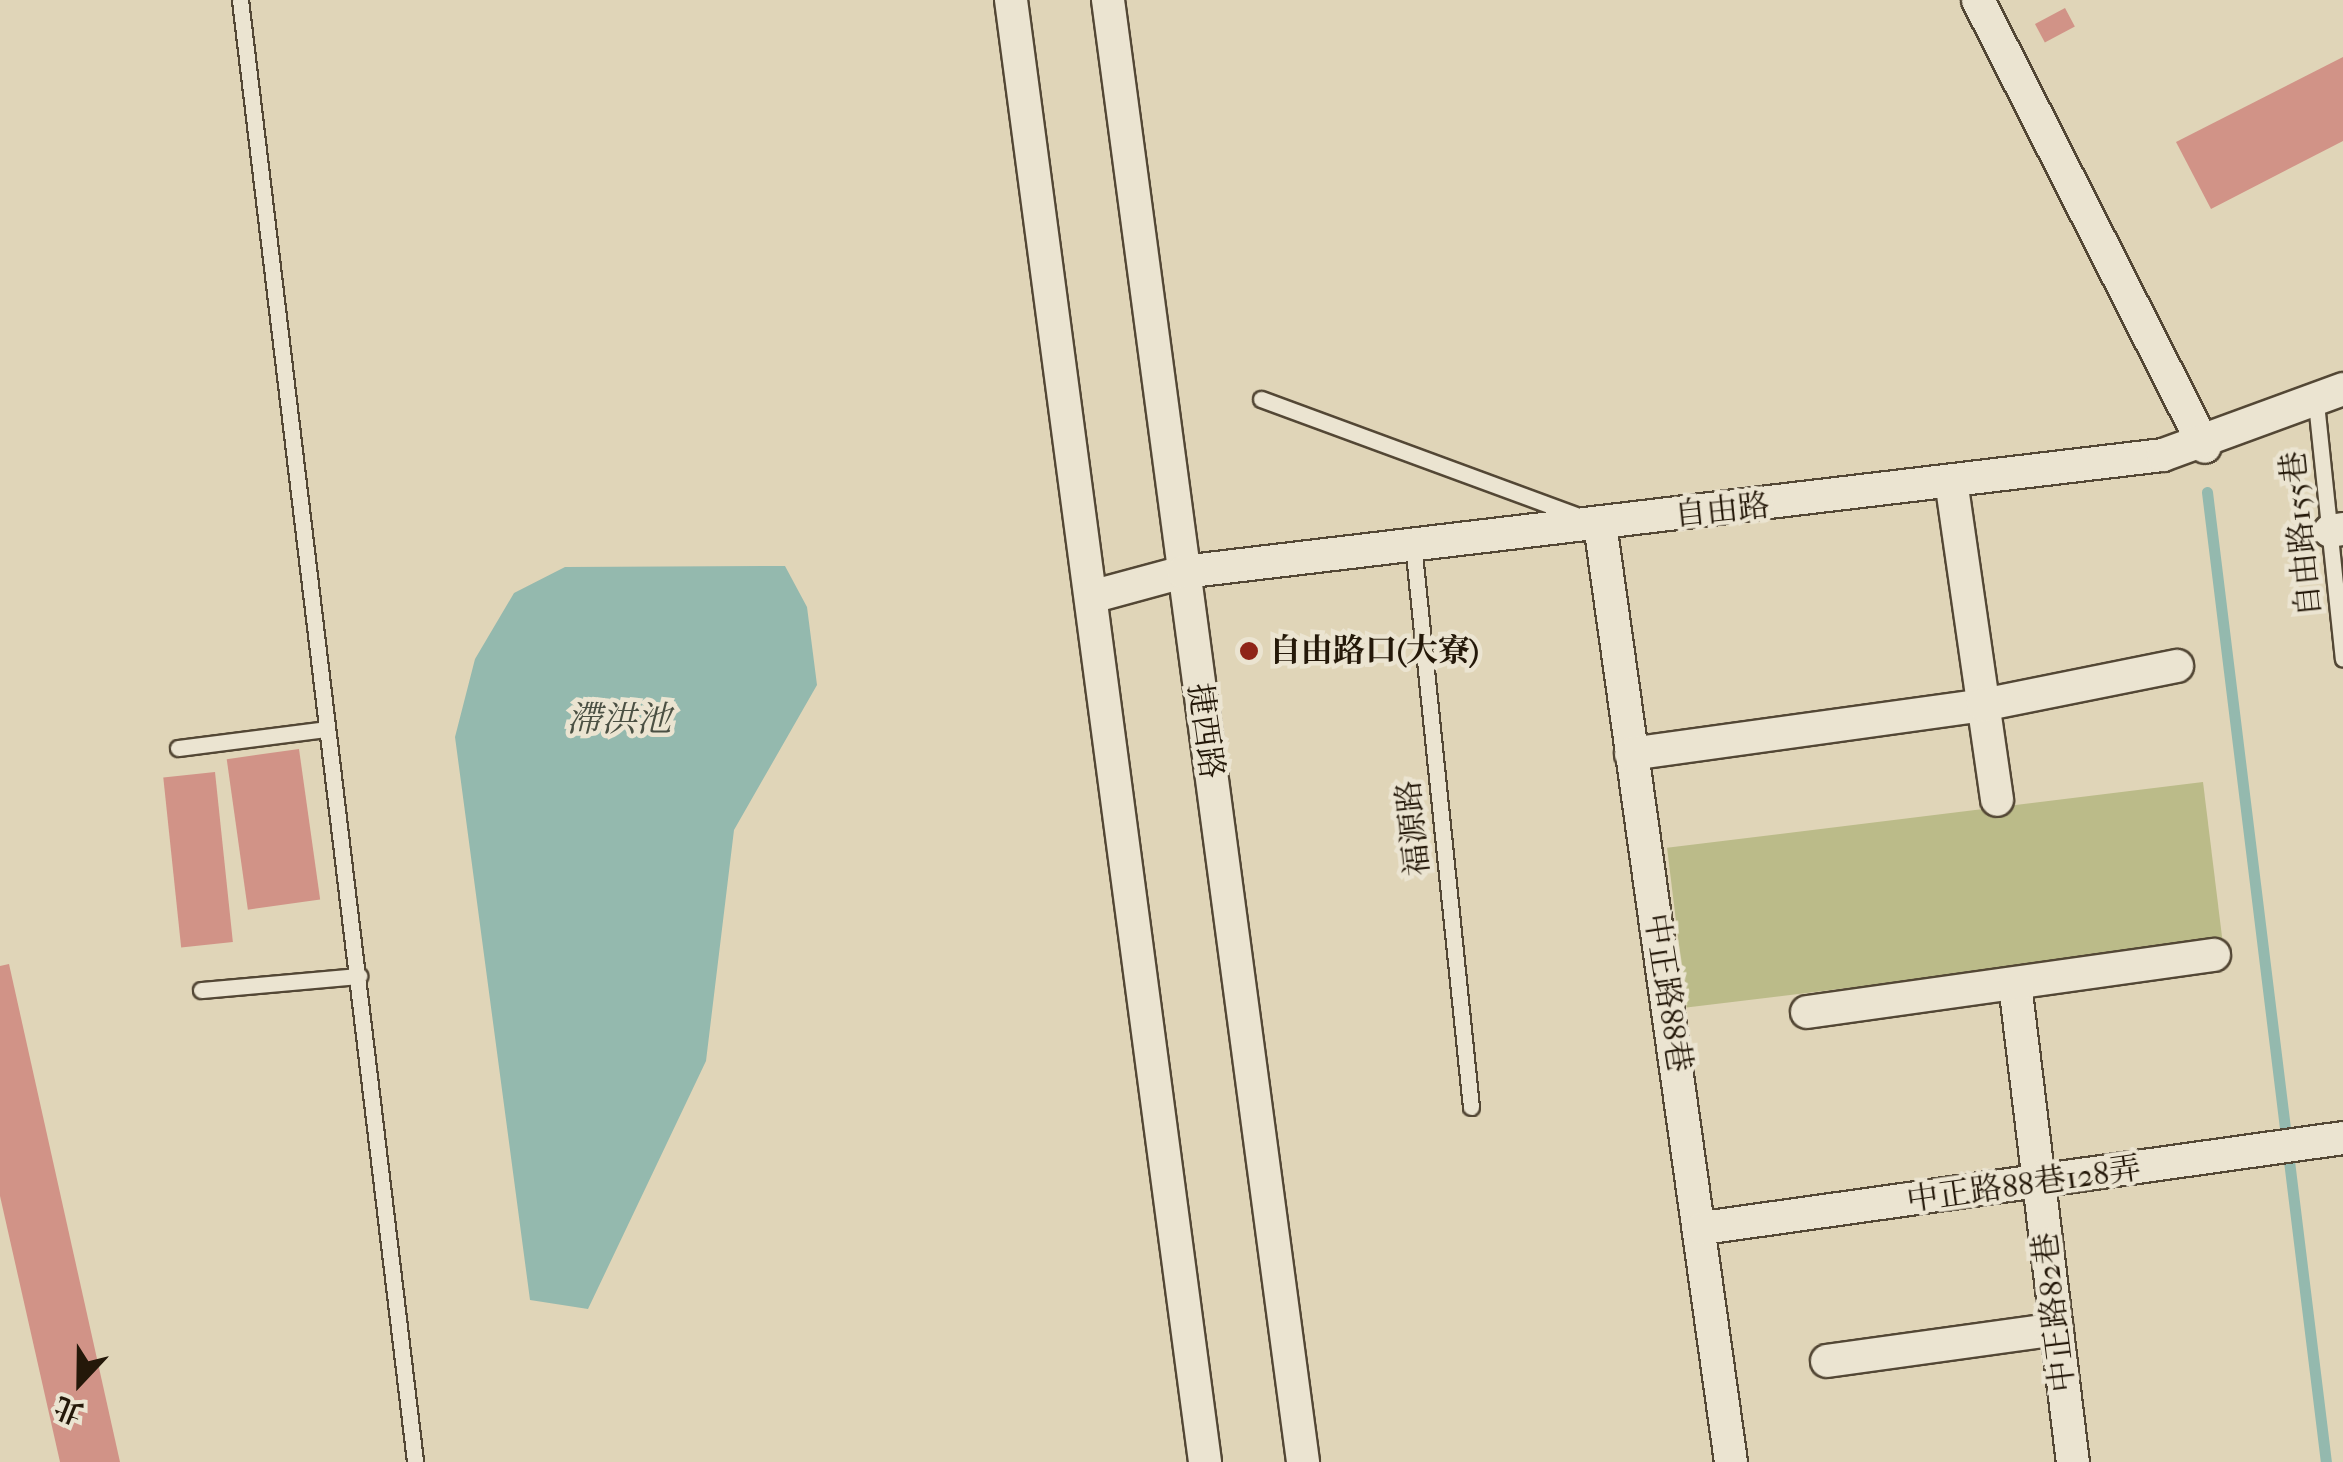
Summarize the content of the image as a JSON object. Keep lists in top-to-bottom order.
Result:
{
  "streets": {
    "street": [
      "自由路",
      "捷西路",
      "中正路88巷",
      "中正路88巷128弄",
      "中正路82巷"
    ],
    "lane": ["自由路155巷", "福源路"]
  },
  "crossings": [
    ["自由路", "自由路155巷"],
    ["自由路", "捷西路"],
    ["自由路", "福源路"],
    ["自由路", "中正路88巷"],
    ["中正路88巷", "中正路88巷128弄"],
    ["中正路88巷128弄", "中正路82巷"]
  ],
  "water": ["滯洪池"],
  "places": ["自由路口(大寮)"],
  "north": "bottom"
}
